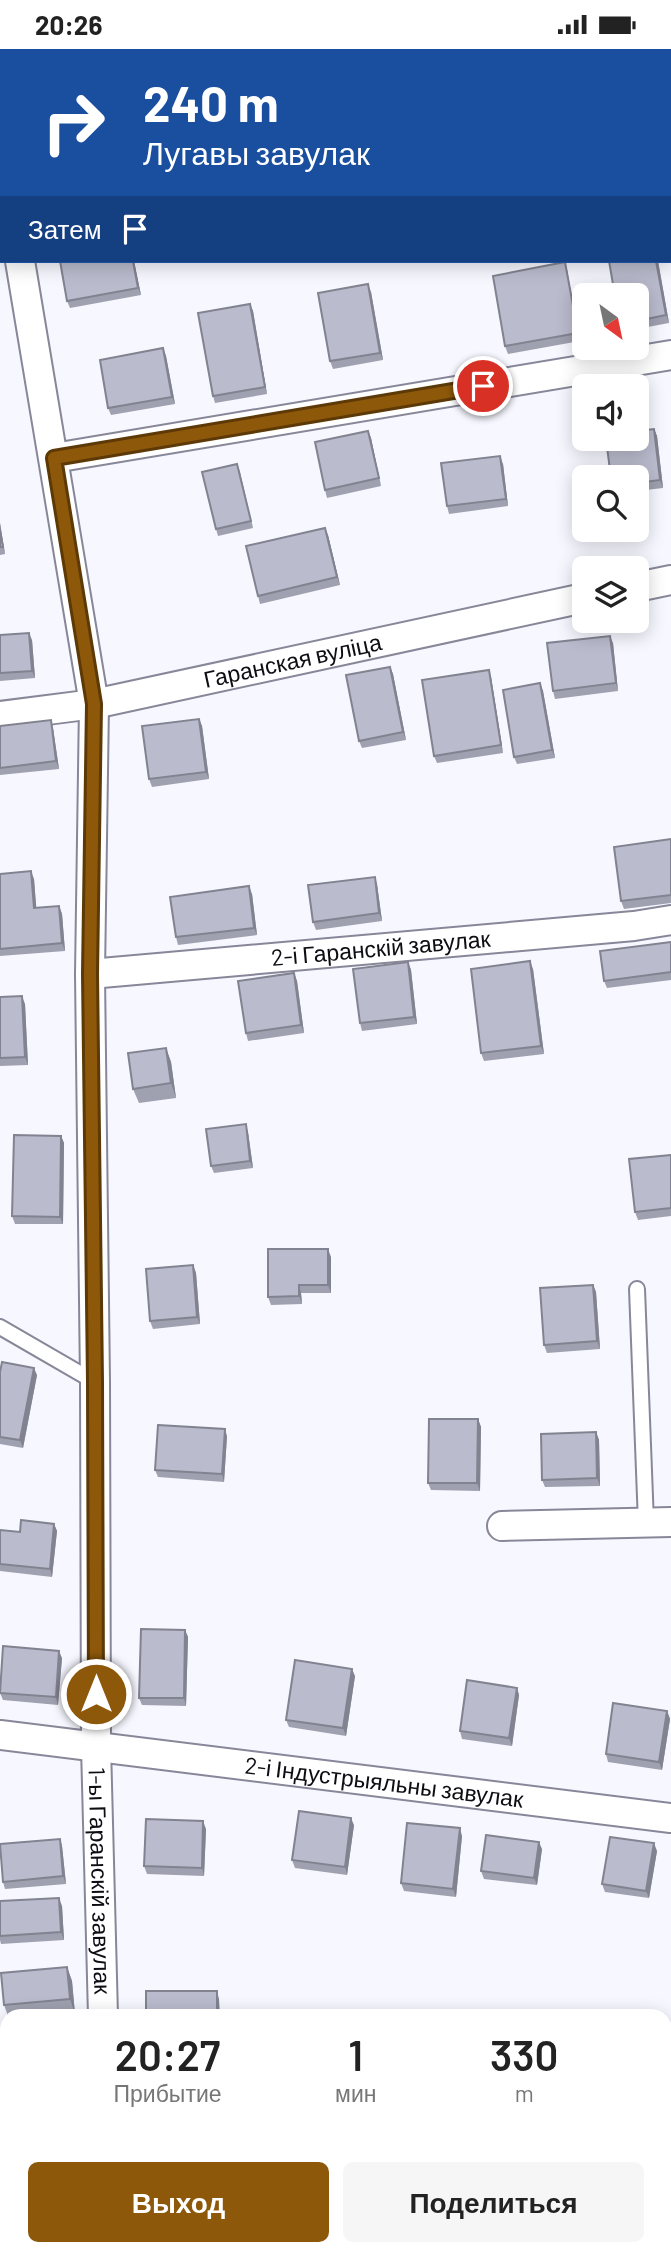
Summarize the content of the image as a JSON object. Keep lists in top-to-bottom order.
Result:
{
  "streets": {
    "street": [
      "Гаранская вуліца",
      "2-і Гаранскій завулак",
      "2-і Індустрыяльны завулак",
      "1-ы Гаранскій завулак"
    ]
  },
  "crossings": [
    ["Гаранская вуліца", "1-ы Гаранскій завулак"],
    ["2-і Гаранскій завулак", "1-ы Гаранскій завулак"],
    ["2-і Індустрыяльны завулак", "1-ы Гаранскій завулак"]
  ],
  "north": "bottom right",
  "page": {
    "status": "20:26",
    "turn": ["240 m", "Лугавы завулак"],
    "then": "Затем",
    "eta": [
      "20:27",
      "Прибытие",
      "1",
      "мин",
      "330",
      "m"
    ],
    "buttons": ["Выход", "Поделиться"]
  }
}
